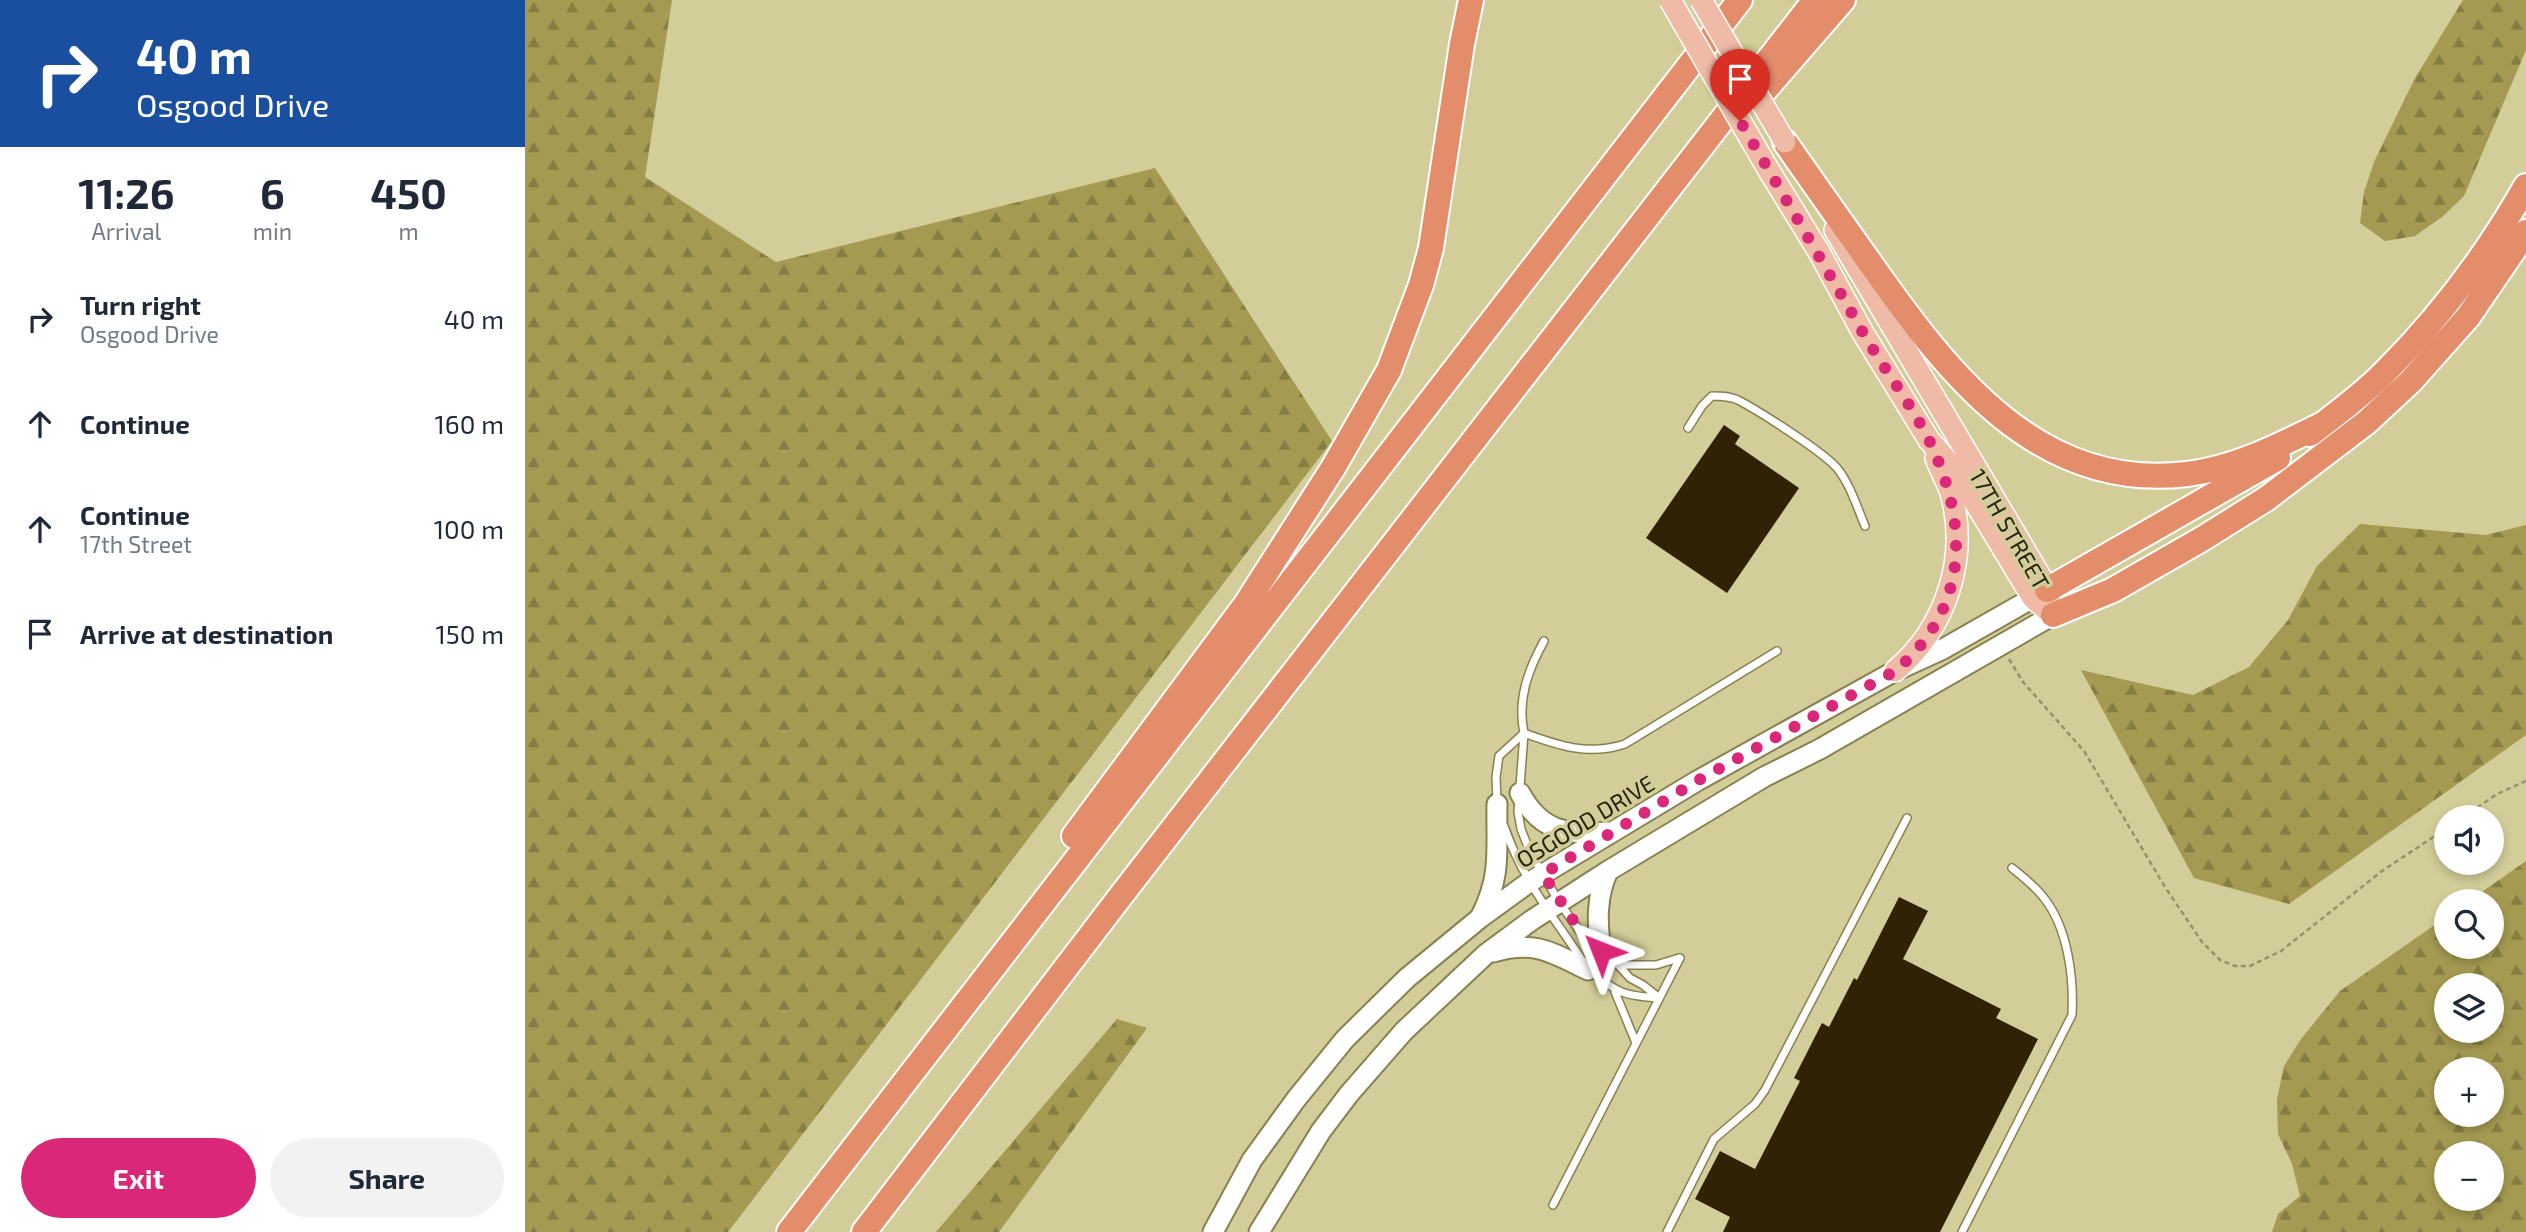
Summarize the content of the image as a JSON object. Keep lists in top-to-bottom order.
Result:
{
  "streets": {
    "main road": ["17TH STREET", "OSGOOD DRIVE"]
  },
  "crossings": [
    ["17TH STREET", "OSGOOD DRIVE"]
  ],
  "page": {
    "turn": ["40 m", "Osgood Drive"],
    "eta": [
      "11:26",
      "Arrival",
      "6",
      "min",
      "450",
      "m"
    ],
    "list": [
      {
        "name": "Turn right",
        "note": "Osgood Drive",
        "value": "40 m"
      },
      {
        "name": "Continue",
        "value": "160 m"
      },
      {
        "name": "Continue",
        "note": "17th Street",
        "value": "100 m"
      },
      {
        "name": "Arrive at destination",
        "value": "150 m"
      }
    ],
    "map_buttons": ["+", "−"],
    "buttons": ["Exit", "Share"]
  }
}
